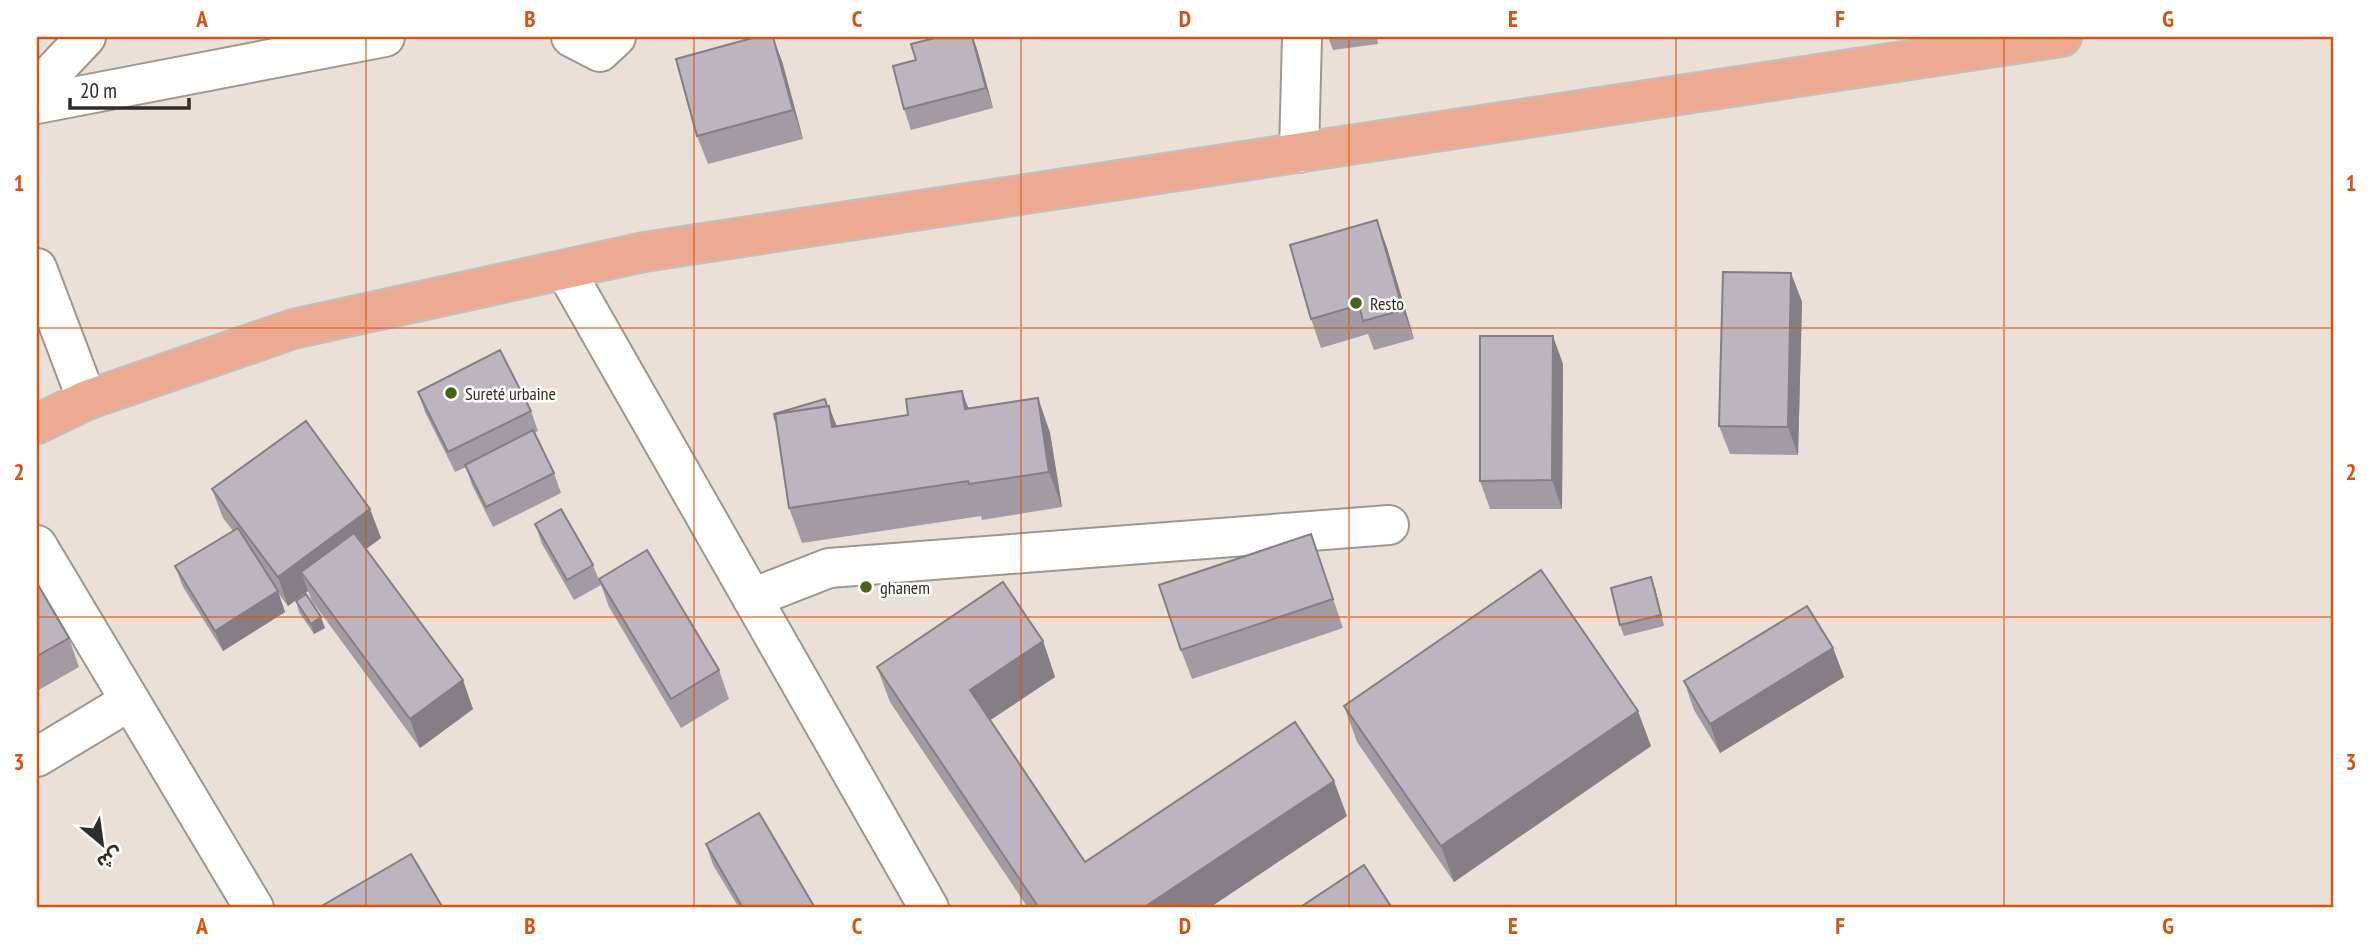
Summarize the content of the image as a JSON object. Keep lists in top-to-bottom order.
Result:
{
  "places": ["Resto", "Sureté urbaine", "ghanem"],
  "scale_bar": "20 m",
  "north": "bottom right",
  "grid": {
    "columns": [
      "A",
      "B",
      "C",
      "D",
      "E",
      "F",
      "G"
    ],
    "rows": ["1", "2", "3"]
  }
}
